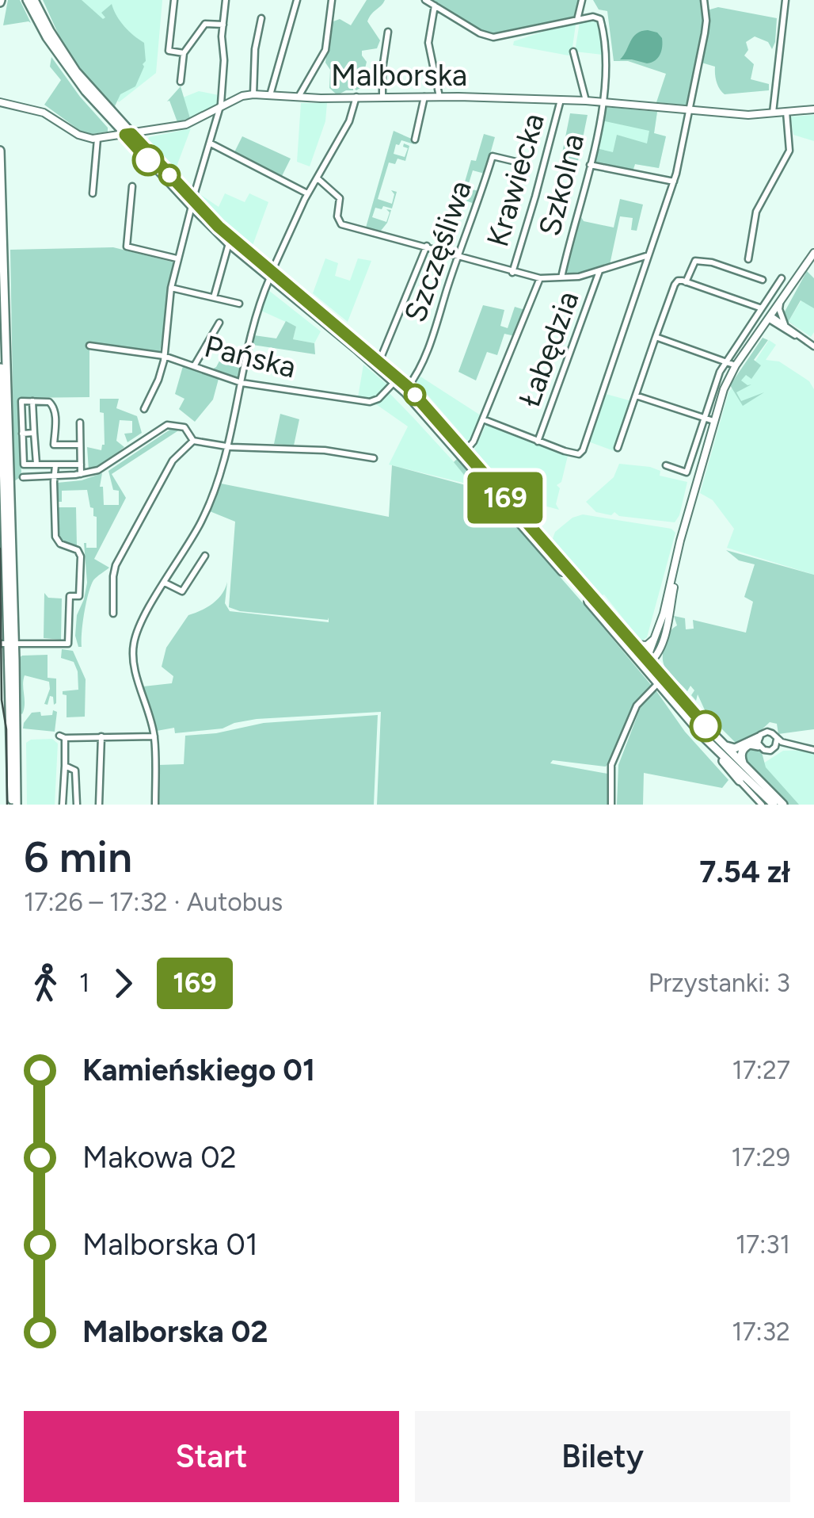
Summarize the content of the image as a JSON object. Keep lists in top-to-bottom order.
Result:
{
  "streets": {
    "street": [
      "Malborska",
      "Krawiecka",
      "Szkolna",
      "Szczęśliwa",
      "Łabędzia",
      "Pańska"
    ]
  },
  "crossings": [
    ["Malborska", "Krawiecka"],
    ["Malborska", "Szkolna"]
  ],
  "lines": ["bus line 169"],
  "page": {
    "on_map": "169",
    "heading": ["6 min", "17:26 – 17:32 · Autobus", "7.54 zł"],
    "legs": ["1", "169", "Przystanki: 3"],
    "list": [
      {
        "name": "Kamieńskiego 01",
        "value": "17:27"
      },
      {
        "name": "Makowa 02",
        "value": "17:29"
      },
      {
        "name": "Malborska 01",
        "value": "17:31"
      },
      {
        "name": "Malborska 02",
        "value": "17:32"
      }
    ],
    "buttons": ["Start", "Bilety"]
  }
}
